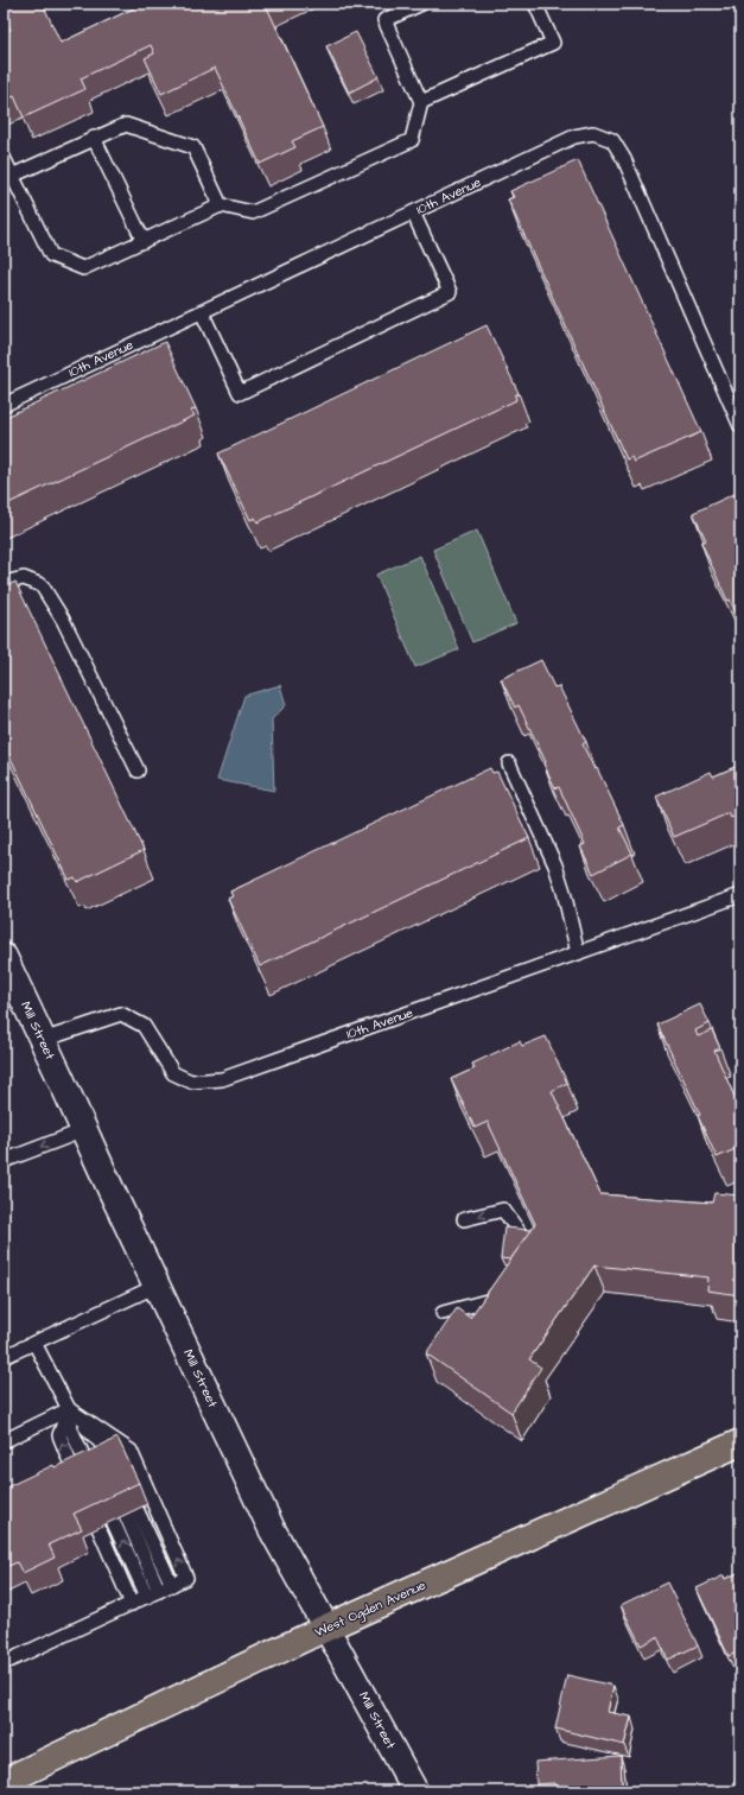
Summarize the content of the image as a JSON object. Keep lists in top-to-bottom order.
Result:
{
  "streets": {
    "main road": ["Mill Street", "West Ogden Avenue"],
    "lane": ["10th Avenue"]
  },
  "crossings": [
    ["10th Avenue", "Mill Street"],
    ["Mill Street", "West Ogden Avenue"]
  ]
}
